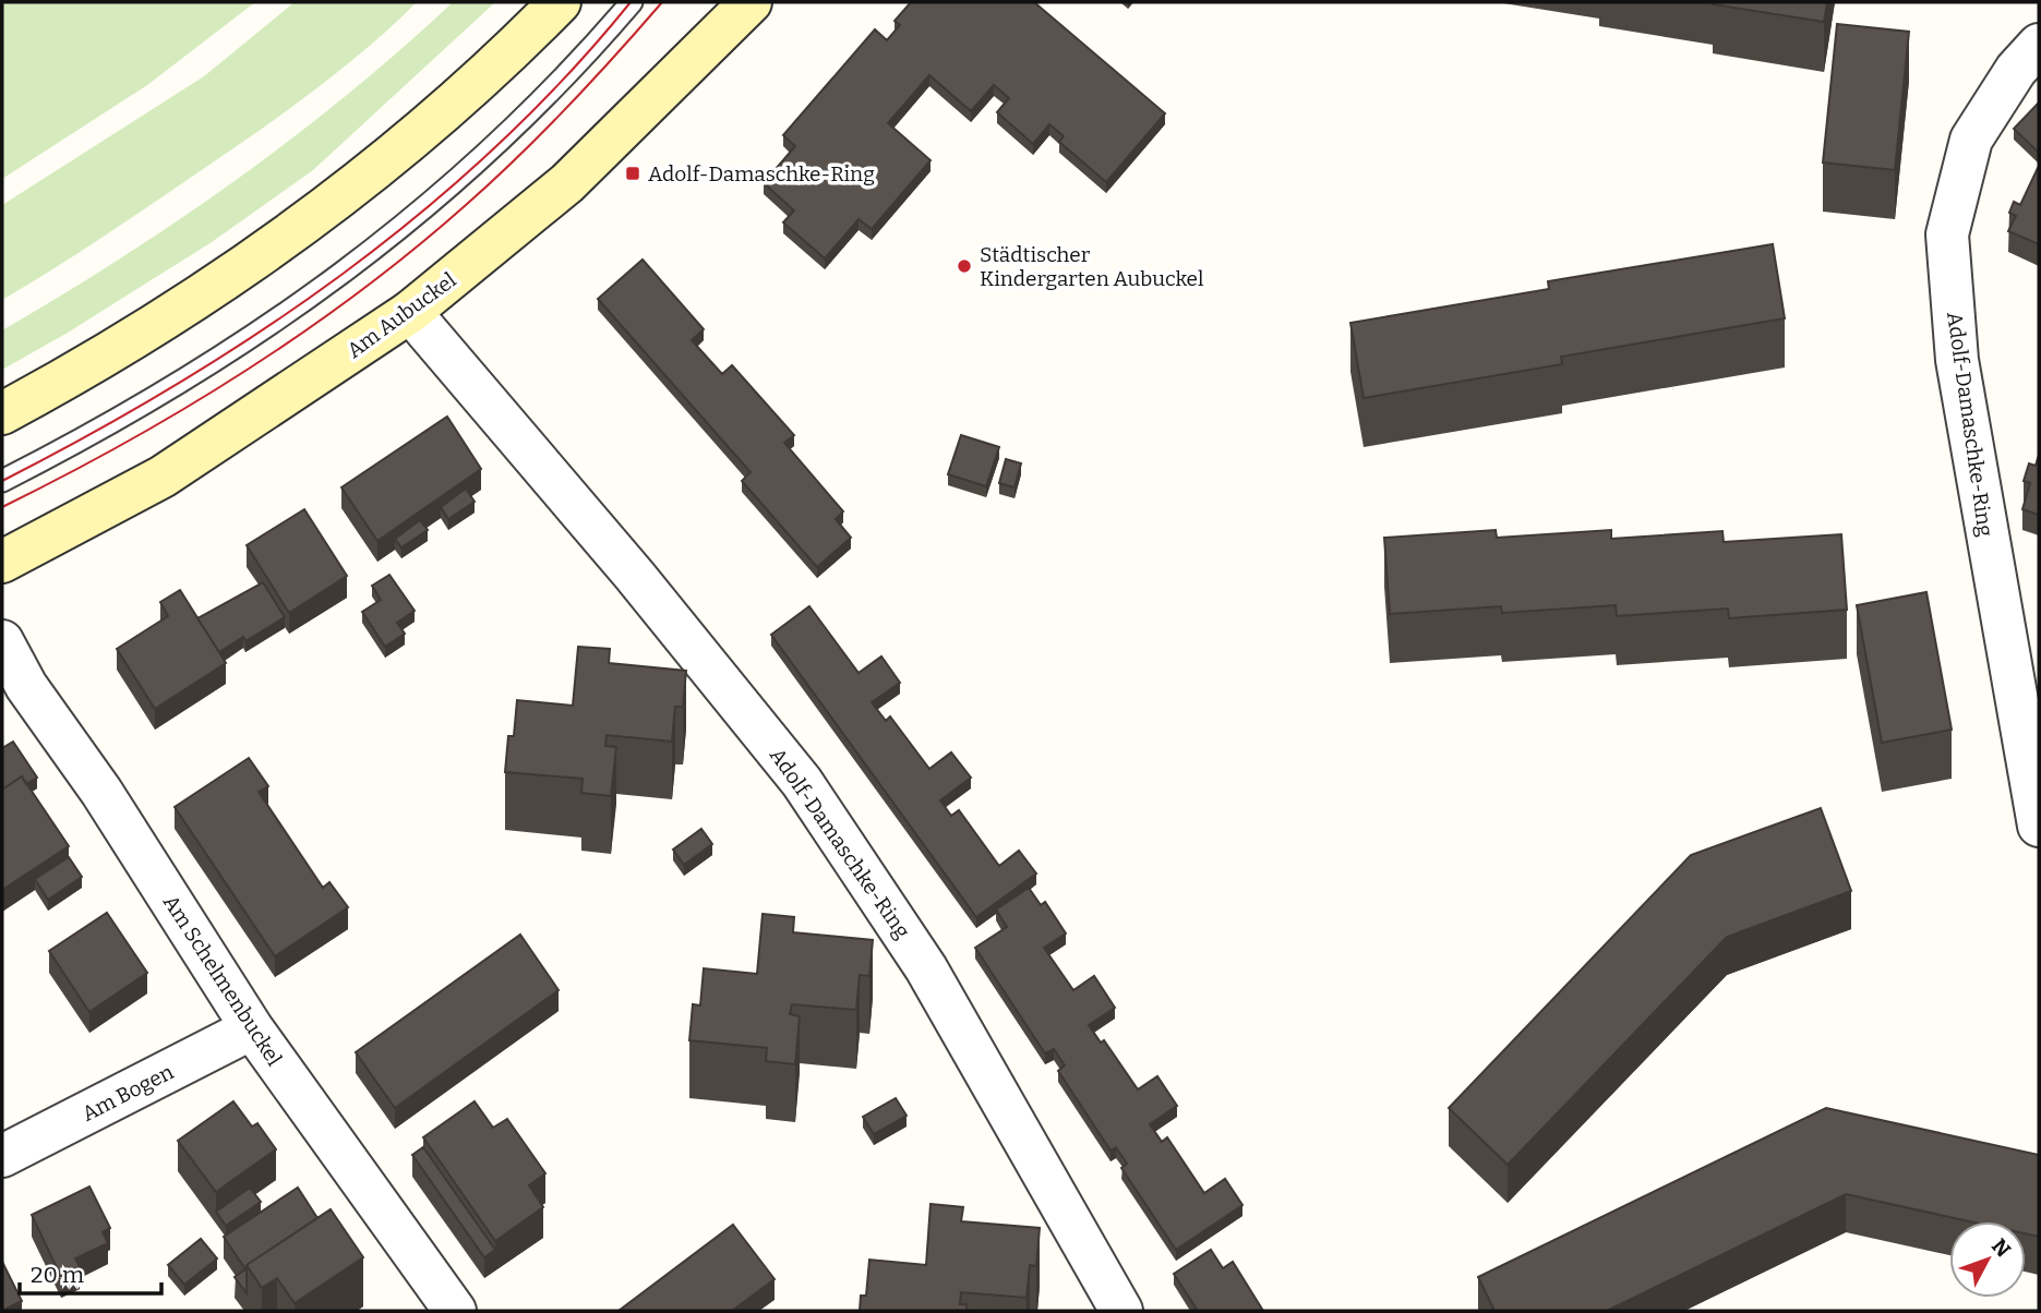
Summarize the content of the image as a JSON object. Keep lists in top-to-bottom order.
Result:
{
  "streets": {
    "main road": ["Am Aubuckel"],
    "street": ["Adolf-Damaschke-Ring", "Am Schelmenbuckel", "Am Bogen"]
  },
  "crossings": [
    ["Am Aubuckel", "Adolf-Damaschke-Ring"],
    ["Am Schelmenbuckel", "Am Bogen"]
  ],
  "places": {
    "transit": ["Adolf-Damaschke-Ring"],
    "other": ["Städtischer Kindergarten Aubuckel"]
  },
  "scale_bar": "20 m",
  "north": "top right"
}
